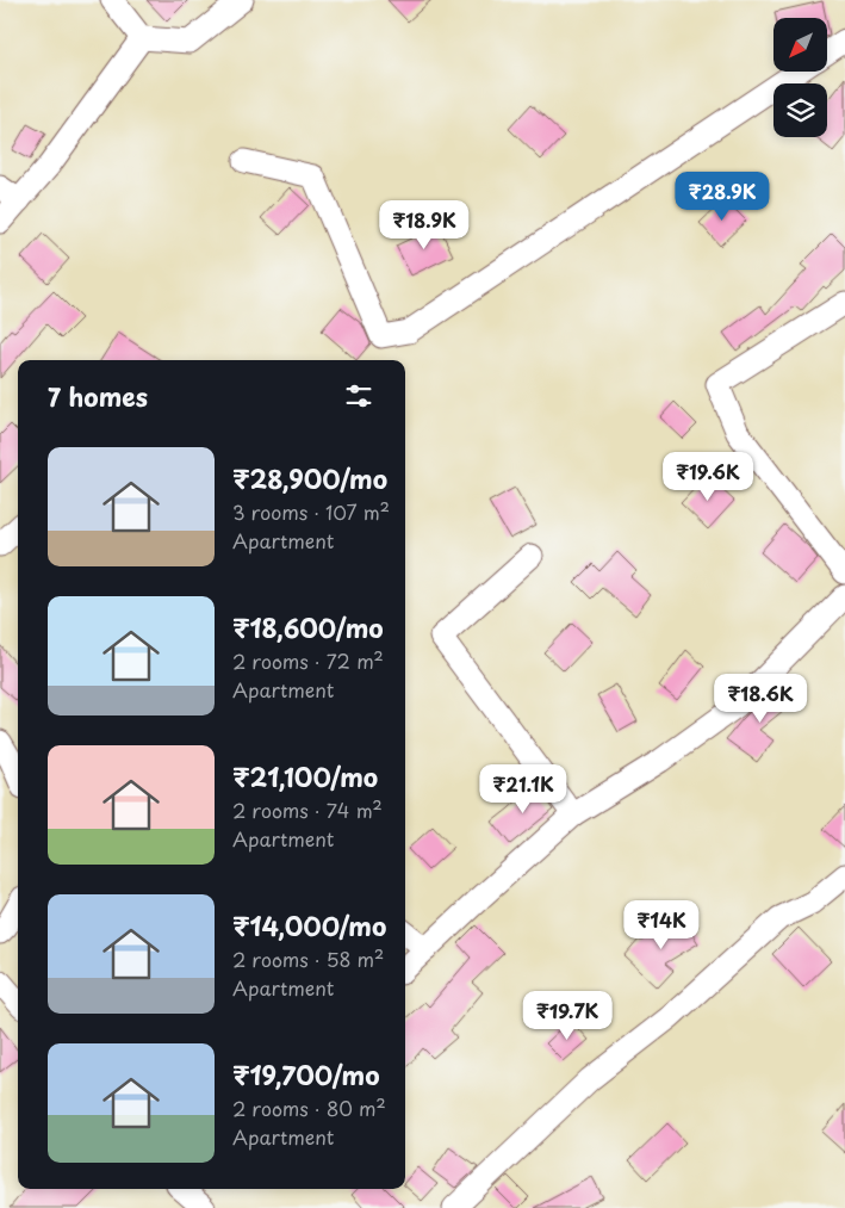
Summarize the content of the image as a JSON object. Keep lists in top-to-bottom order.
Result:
{
  "north": "bottom left",
  "page": {
    "price": [
      "₹28.9K",
      "₹18.9K",
      "₹19.6K",
      "₹18.6K",
      "₹21.1K",
      "₹14K",
      "₹19.7K"
    ],
    "heading": "7 homes",
    "list": [
      {
        "name": "₹28,900/mo",
        "note": "3 rooms · 107 m² · Apartment"
      },
      {
        "name": "₹18,600/mo",
        "note": "2 rooms · 72 m² · Apartment"
      },
      {
        "name": "₹21,100/mo",
        "note": "2 rooms · 74 m² · Apartment"
      },
      {
        "name": "₹14,000/mo",
        "note": "2 rooms · 58 m² · Apartment"
      },
      {
        "name": "₹19,700/mo",
        "note": "2 rooms · 80 m² · Apartment"
      }
    ]
  }
}
